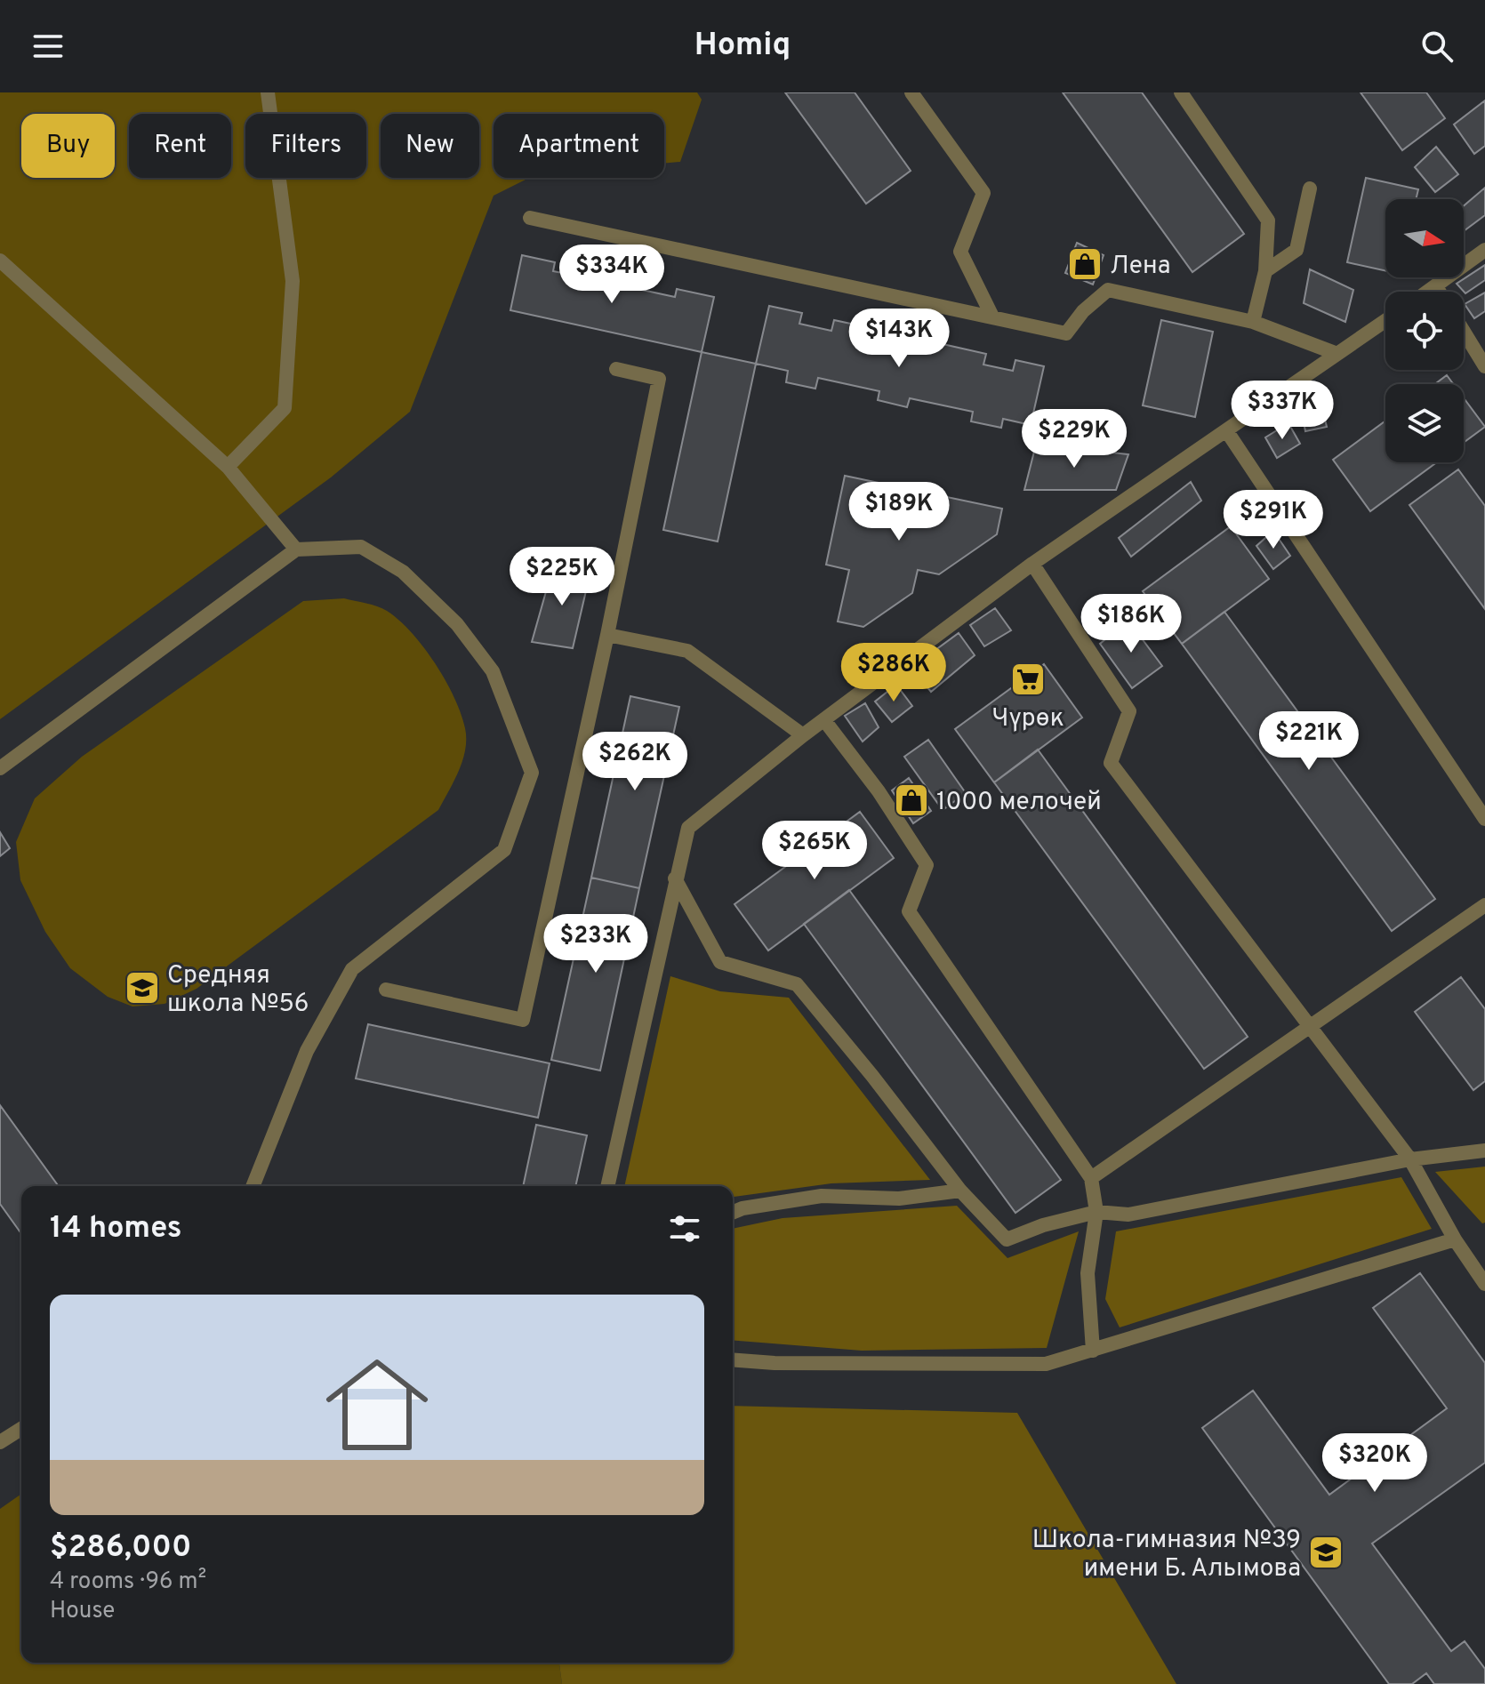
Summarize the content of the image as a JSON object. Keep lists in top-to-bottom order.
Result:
{
  "places": {
    "shop": ["Лена", "1000 мелочей"],
    "supermarket": ["Чүрөк"],
    "school or university": ["Средняя школа №56", "Школа-гимназия №39 имени Б. Алымова"]
  },
  "north": "right",
  "page": {
    "header": "Homiq",
    "chip": [
      "Buy",
      "Rent",
      "Filters",
      "New",
      "Apartment"
    ],
    "price": [
      "$334K",
      "$143K",
      "$337K",
      "$229K",
      "$189K",
      "$291K",
      "$225K",
      "$186K",
      "$286K",
      "$221K",
      "$262K",
      "$265K",
      "$233K",
      "$320K"
    ],
    "heading": "14 homes",
    "list": [
      {
        "name": "$286,000",
        "note": "4 rooms · 96 m² · House"
      }
    ]
  }
}
